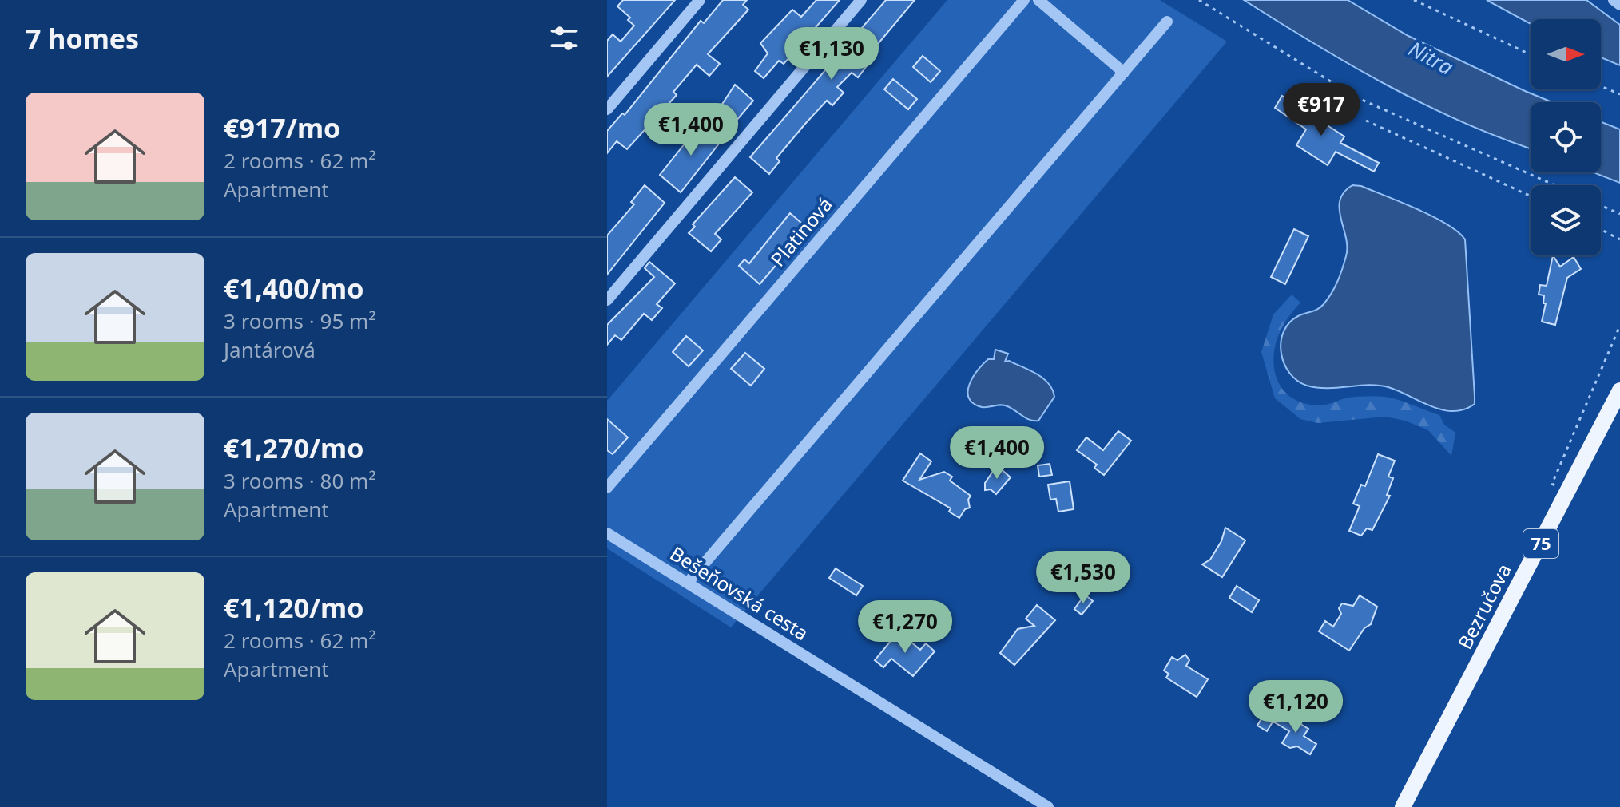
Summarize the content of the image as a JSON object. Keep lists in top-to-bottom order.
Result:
{
  "streets": {
    "main road": ["75", "Bezručova"],
    "street": ["Platinová", "Bešeňovská cesta"]
  },
  "water": ["Nitra"],
  "north": "right",
  "page": {
    "heading": "7 homes",
    "price": [
      "€1,130",
      "€917",
      "€1,400",
      "€1,400",
      "€1,530",
      "€1,270",
      "€1,120"
    ],
    "list": [
      {
        "name": "€917/mo",
        "note": "2 rooms · 62 m² · Apartment"
      },
      {
        "name": "€1,400/mo",
        "note": "3 rooms · 95 m² · Jantárová"
      },
      {
        "name": "€1,270/mo",
        "note": "3 rooms · 80 m² · Apartment"
      },
      {
        "name": "€1,120/mo",
        "note": "2 rooms · 62 m² · Apartment"
      }
    ]
  }
}
